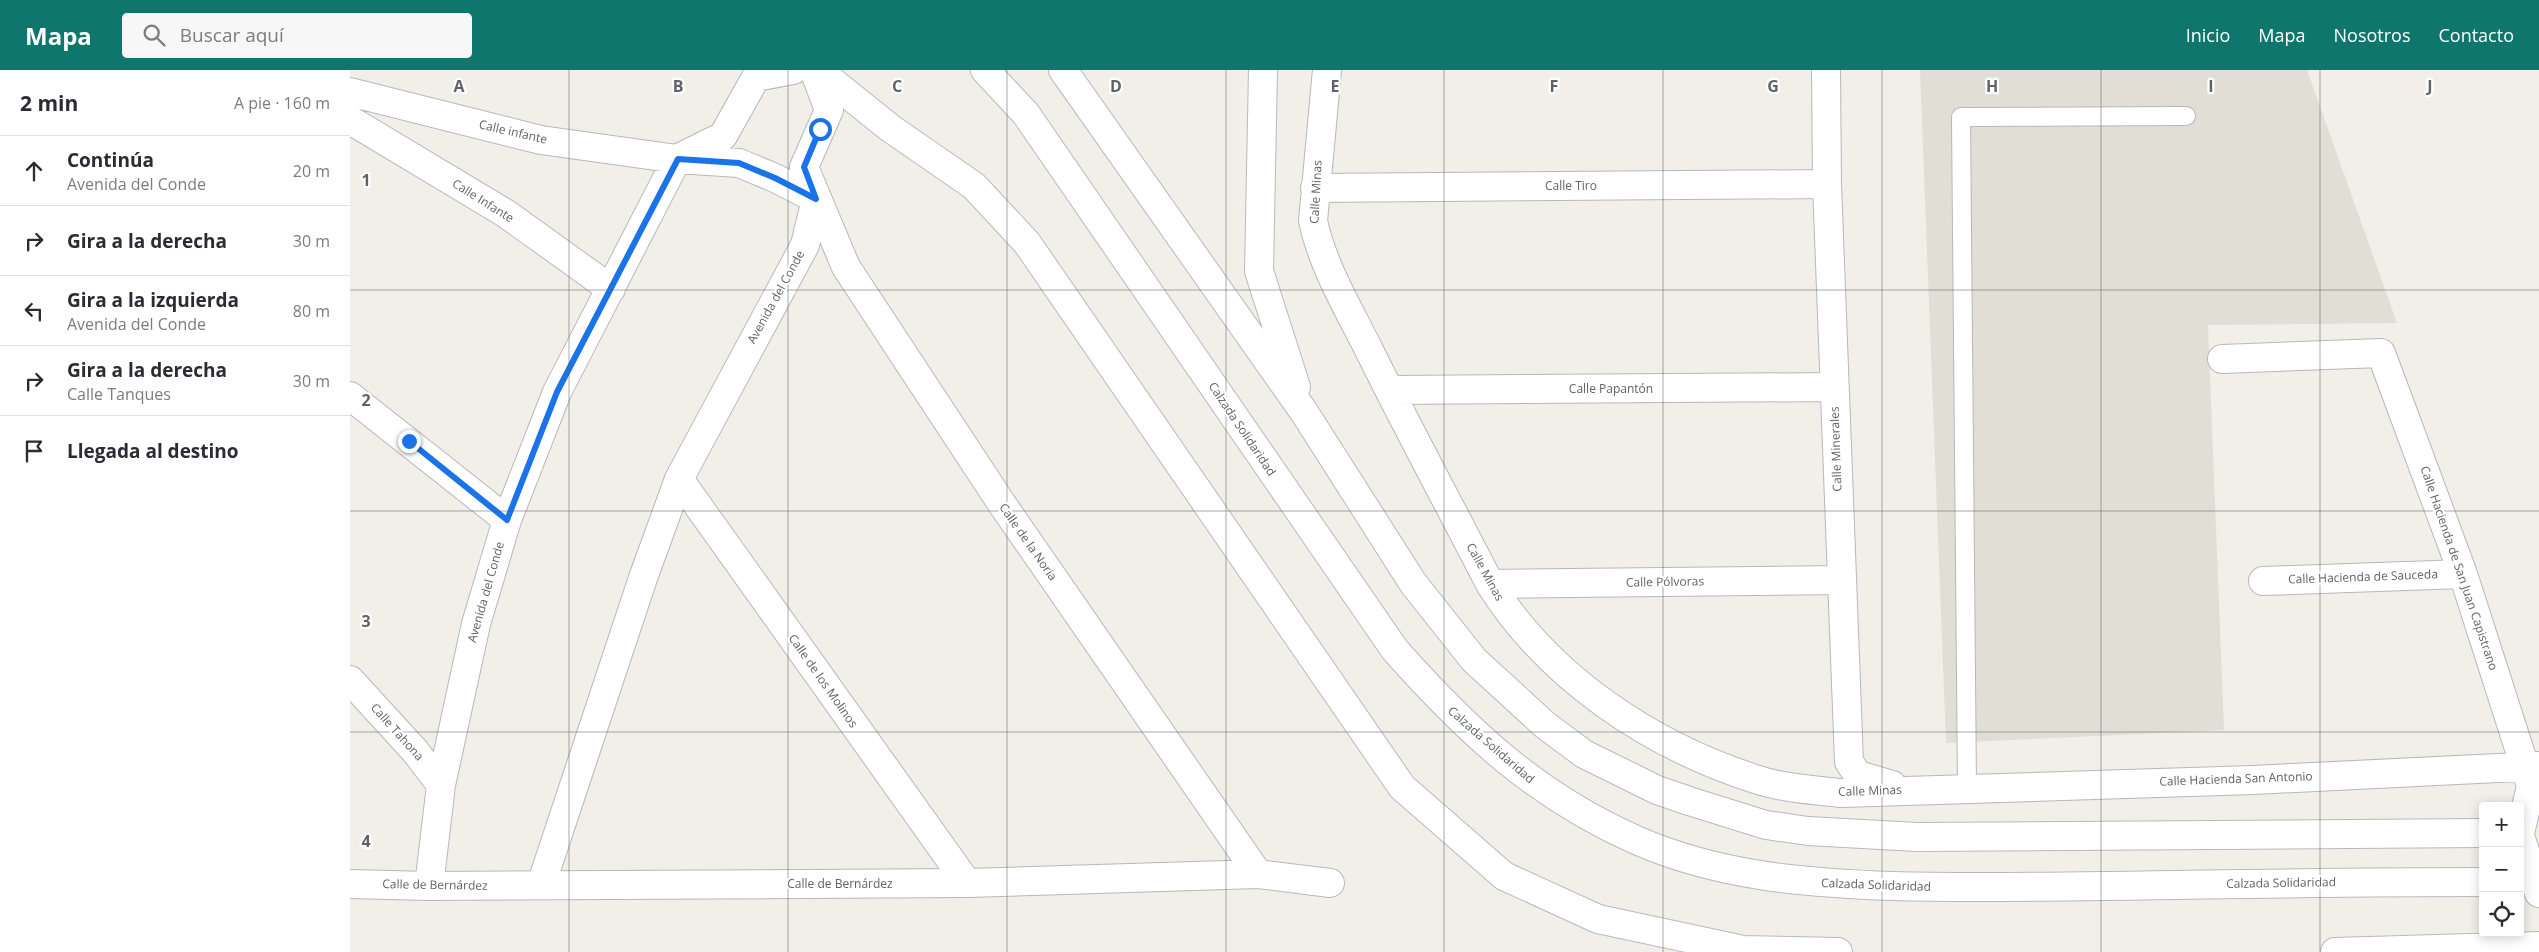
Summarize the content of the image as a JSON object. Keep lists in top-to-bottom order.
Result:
{
  "streets": {
    "street": [
      "Calle infante",
      "Calle Tiro",
      "Calle Minas",
      "Calle Infante",
      "Avenida del Conde",
      "Calle Papantón",
      "Calzada Solidaridad",
      "Calle Minerales",
      "Calle de la Noria",
      "Calle Hacienda de San Juan Capistrano",
      "Calle Hacienda de Sauceda",
      "Calle Pólvoras",
      "Calle de los Molinos",
      "Calle Tahona",
      "Calle Hacienda San Antonio",
      "Calle de Bernárdez"
    ]
  },
  "crossings": [
    ["Calle infante", "Avenida del Conde"],
    ["Calle infante", "Calle de la Noria"],
    ["Calle Tiro", "Calle Minas"],
    ["Calle Tiro", "Calle Minerales"],
    ["Calle Minas", "Calle Papantón"],
    ["Calle Minas", "Calle Minerales"],
    ["Calle Minas", "Calle Pólvoras"],
    ["Calle Minas", "Calle Hacienda San Antonio"],
    ["Calle Infante", "Avenida del Conde"],
    ["Avenida del Conde", "Calle de la Noria"],
    ["Avenida del Conde", "Calle de los Molinos"],
    ["Avenida del Conde", "Calle Tahona"],
    ["Avenida del Conde", "Calle de Bernárdez"],
    ["Calle Papantón", "Calle Minerales"],
    ["Calle Minerales", "Calle Pólvoras"],
    ["Calle de la Noria", "Calle de Bernárdez"],
    ["Calle Hacienda de San Juan Capistrano", "Calle Hacienda de Sauceda"],
    ["Calle Hacienda de San Juan Capistrano", "Calle Hacienda San Antonio"],
    ["Calle de los Molinos", "Calle de Bernárdez"]
  ],
  "page": {
    "header": "Mapa",
    "search": "Buscar aquí",
    "nav": [
      "Inicio",
      "Mapa",
      "Nosotros",
      "Contacto"
    ],
    "heading": ["2 min", "A pie · 160 m"],
    "list": [
      ["Continúa", "Avenida del Conde", "20 m"],
      ["Gira a la derecha", "30 m"],
      ["Gira a la izquierda", "Avenida del Conde", "80 m"],
      ["Gira a la derecha", "Calle Tanques", "30 m"],
      "Llegada al destino"
    ],
    "map_buttons": ["+", "−"]
  },
  "grid": {
    "columns": [
      "A",
      "B",
      "C",
      "D",
      "E",
      "F",
      "G",
      "H",
      "I",
      "J"
    ],
    "rows": [
      "1",
      "2",
      "3",
      "4"
    ]
  }
}
